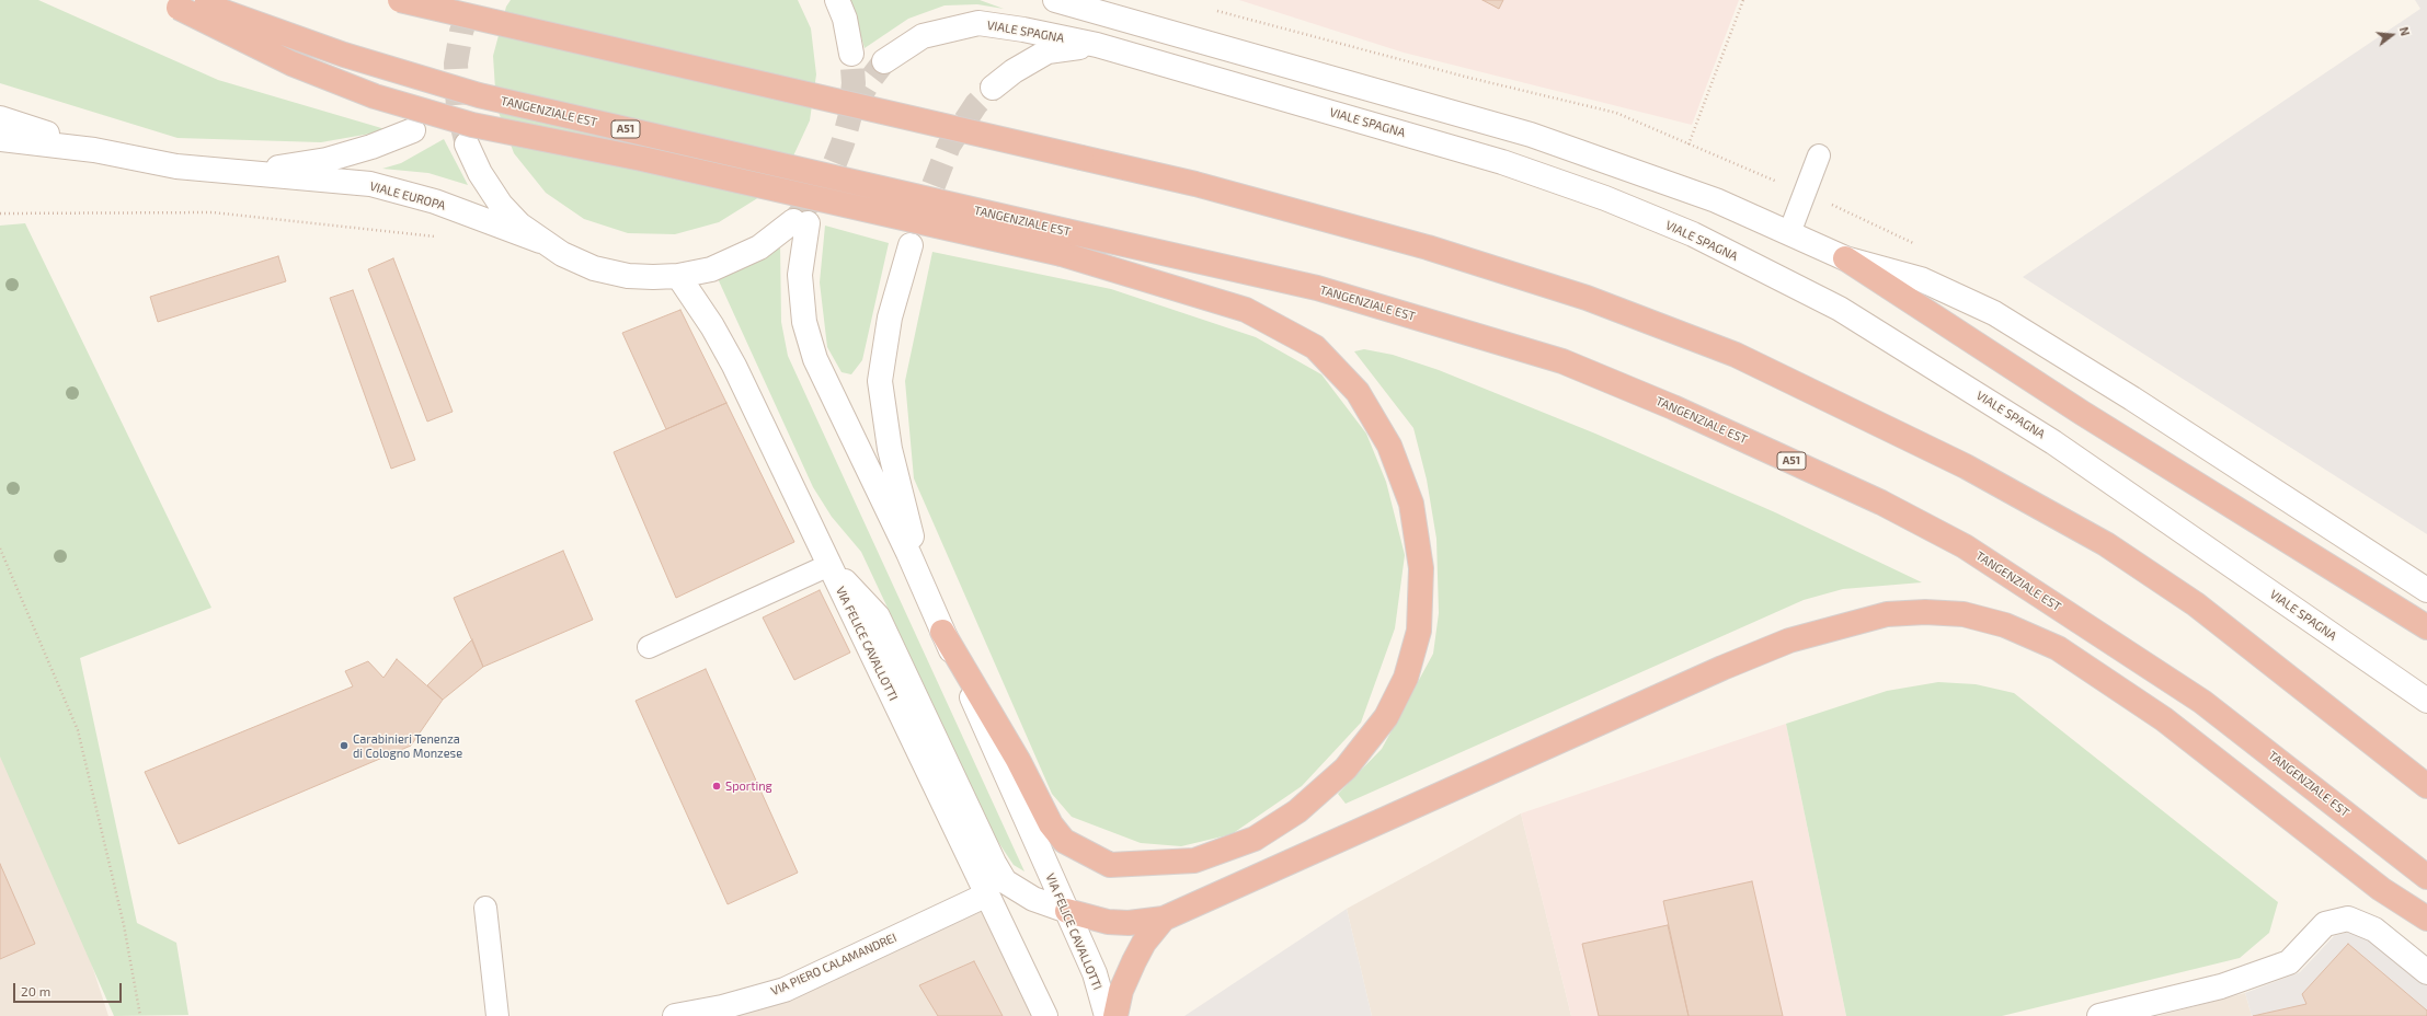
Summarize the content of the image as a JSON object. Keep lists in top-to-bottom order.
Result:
{
  "streets": {
    "highway": ["TANGENZIALE EST", "A51"],
    "street": [
      "VIALE SPAGNA",
      "VIALE EUROPA",
      "VIA FELICE CAVALLOTTI",
      "VIA PIERO CALAMANDREI"
    ]
  },
  "crossings": [
    ["VIA FELICE CAVALLOTTI", "VIA PIERO CALAMANDREI"]
  ],
  "places": ["Carabinieri Tenenza di Cologno Monzese", "Sporting"],
  "scale_bar": "20 m",
  "north": "right"
}
